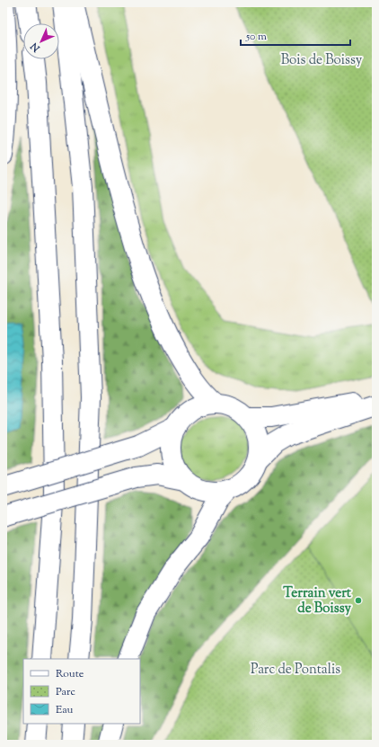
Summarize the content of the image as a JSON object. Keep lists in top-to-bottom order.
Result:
{
  "parks": ["Bois de Boissy", "Parc de Pontalis"],
  "places": ["Terrain vert de Boissy"],
  "legend": ["Route", "Parc", "Eau"],
  "scale_bar": "50 m",
  "north": "bottom left"
}
